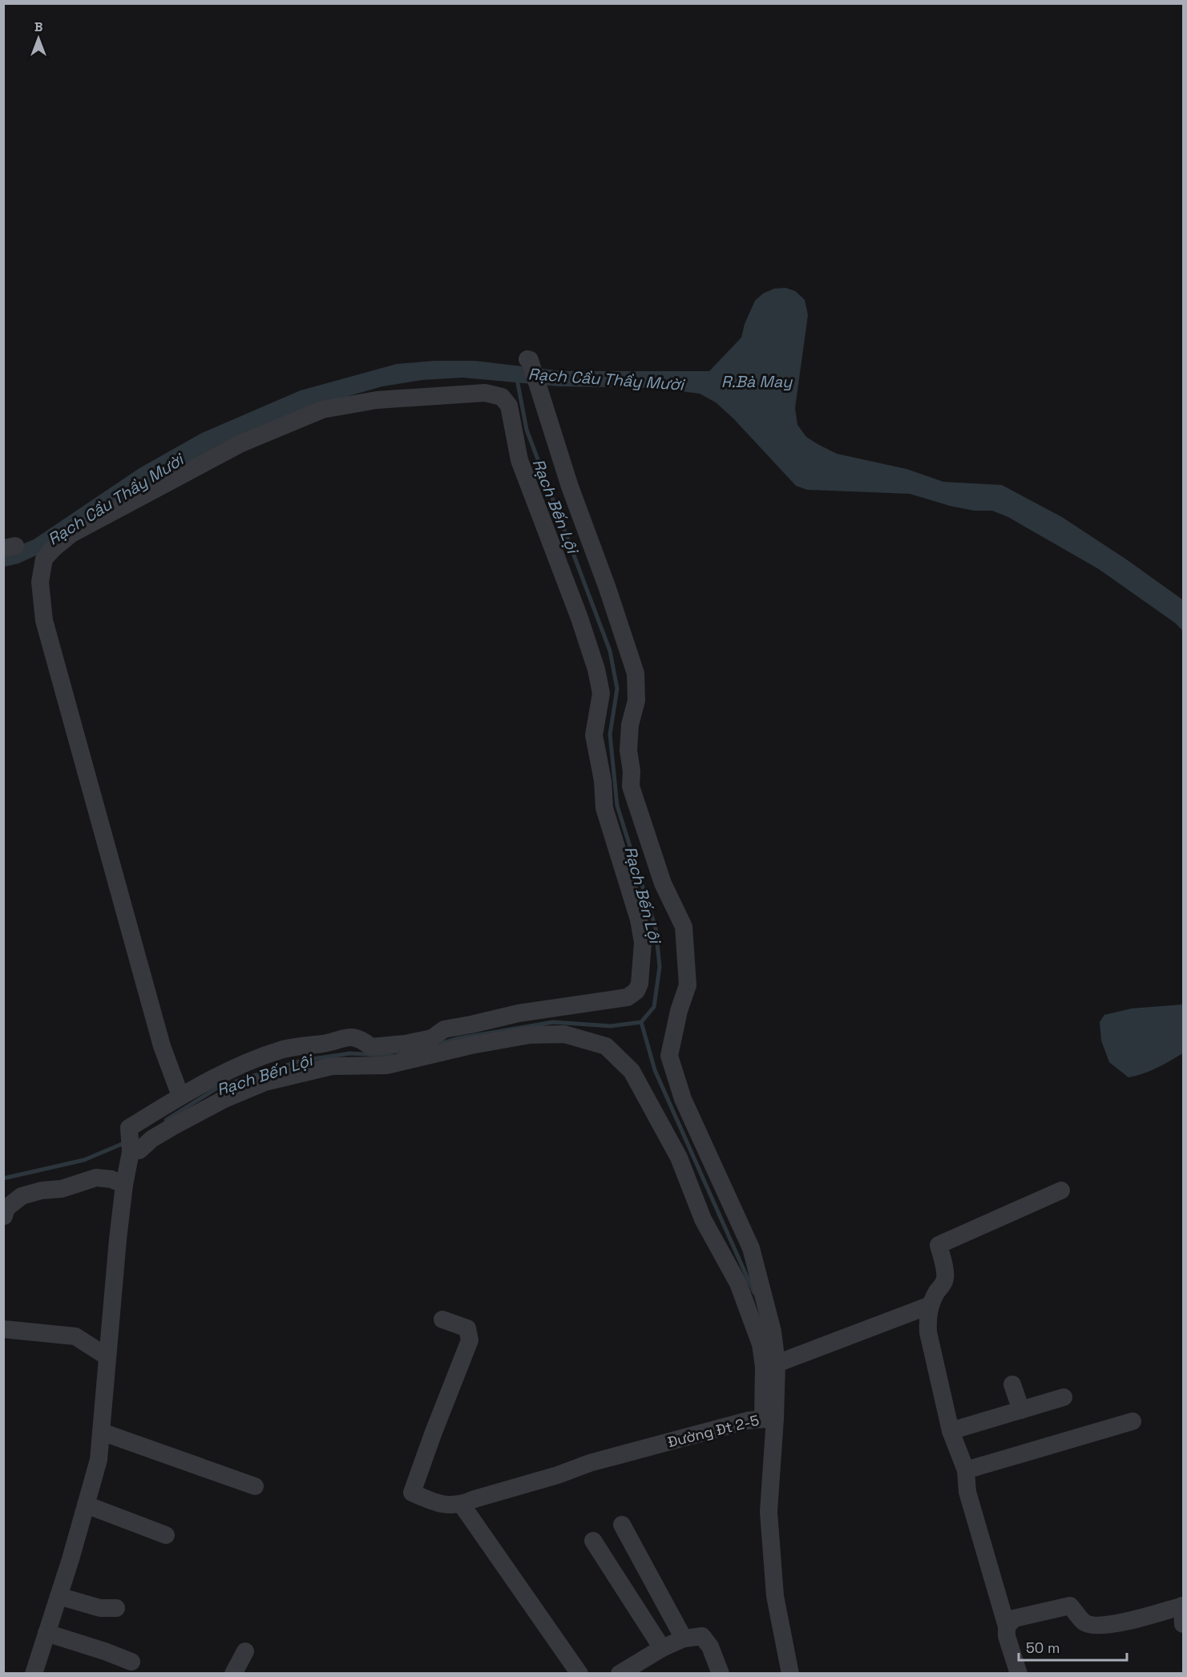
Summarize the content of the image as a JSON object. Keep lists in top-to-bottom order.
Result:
{
  "streets": {
    "street": ["Đường Đt 2-5"]
  },
  "water": ["Rạch Cầu Thầy Mười", "R.Bà May", "Rạch Bến Lội"],
  "scale_bar": "50 m",
  "north": "top"
}
